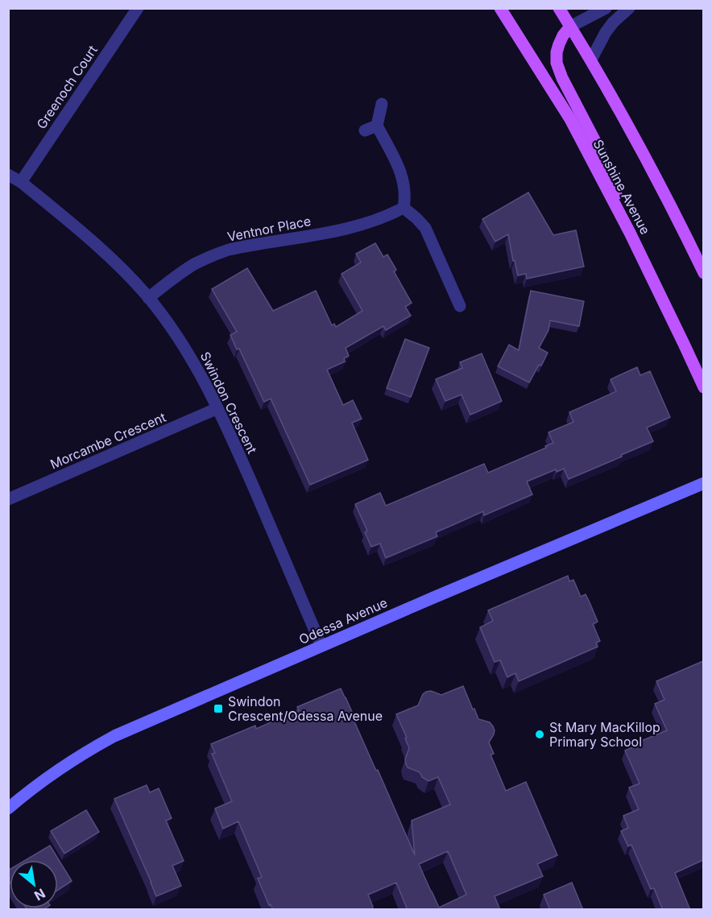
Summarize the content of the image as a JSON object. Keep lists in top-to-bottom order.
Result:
{
  "streets": {
    "main road": ["Sunshine Avenue"],
    "street": [
      "Greenoch Court",
      "Ventnor Place",
      "Swindon Crescent",
      "Morcambe Crescent",
      "Odessa Avenue"
    ]
  },
  "crossings": [
    ["Greenoch Court", "Swindon Crescent"],
    ["Ventnor Place", "Swindon Crescent"],
    ["Swindon Crescent", "Morcambe Crescent"],
    ["Swindon Crescent", "Odessa Avenue"]
  ],
  "places": {
    "transit": ["Swindon Crescent/Odessa Avenue"],
    "other": ["St Mary MacKillop Primary School"]
  },
  "north": "bottom right"
}
